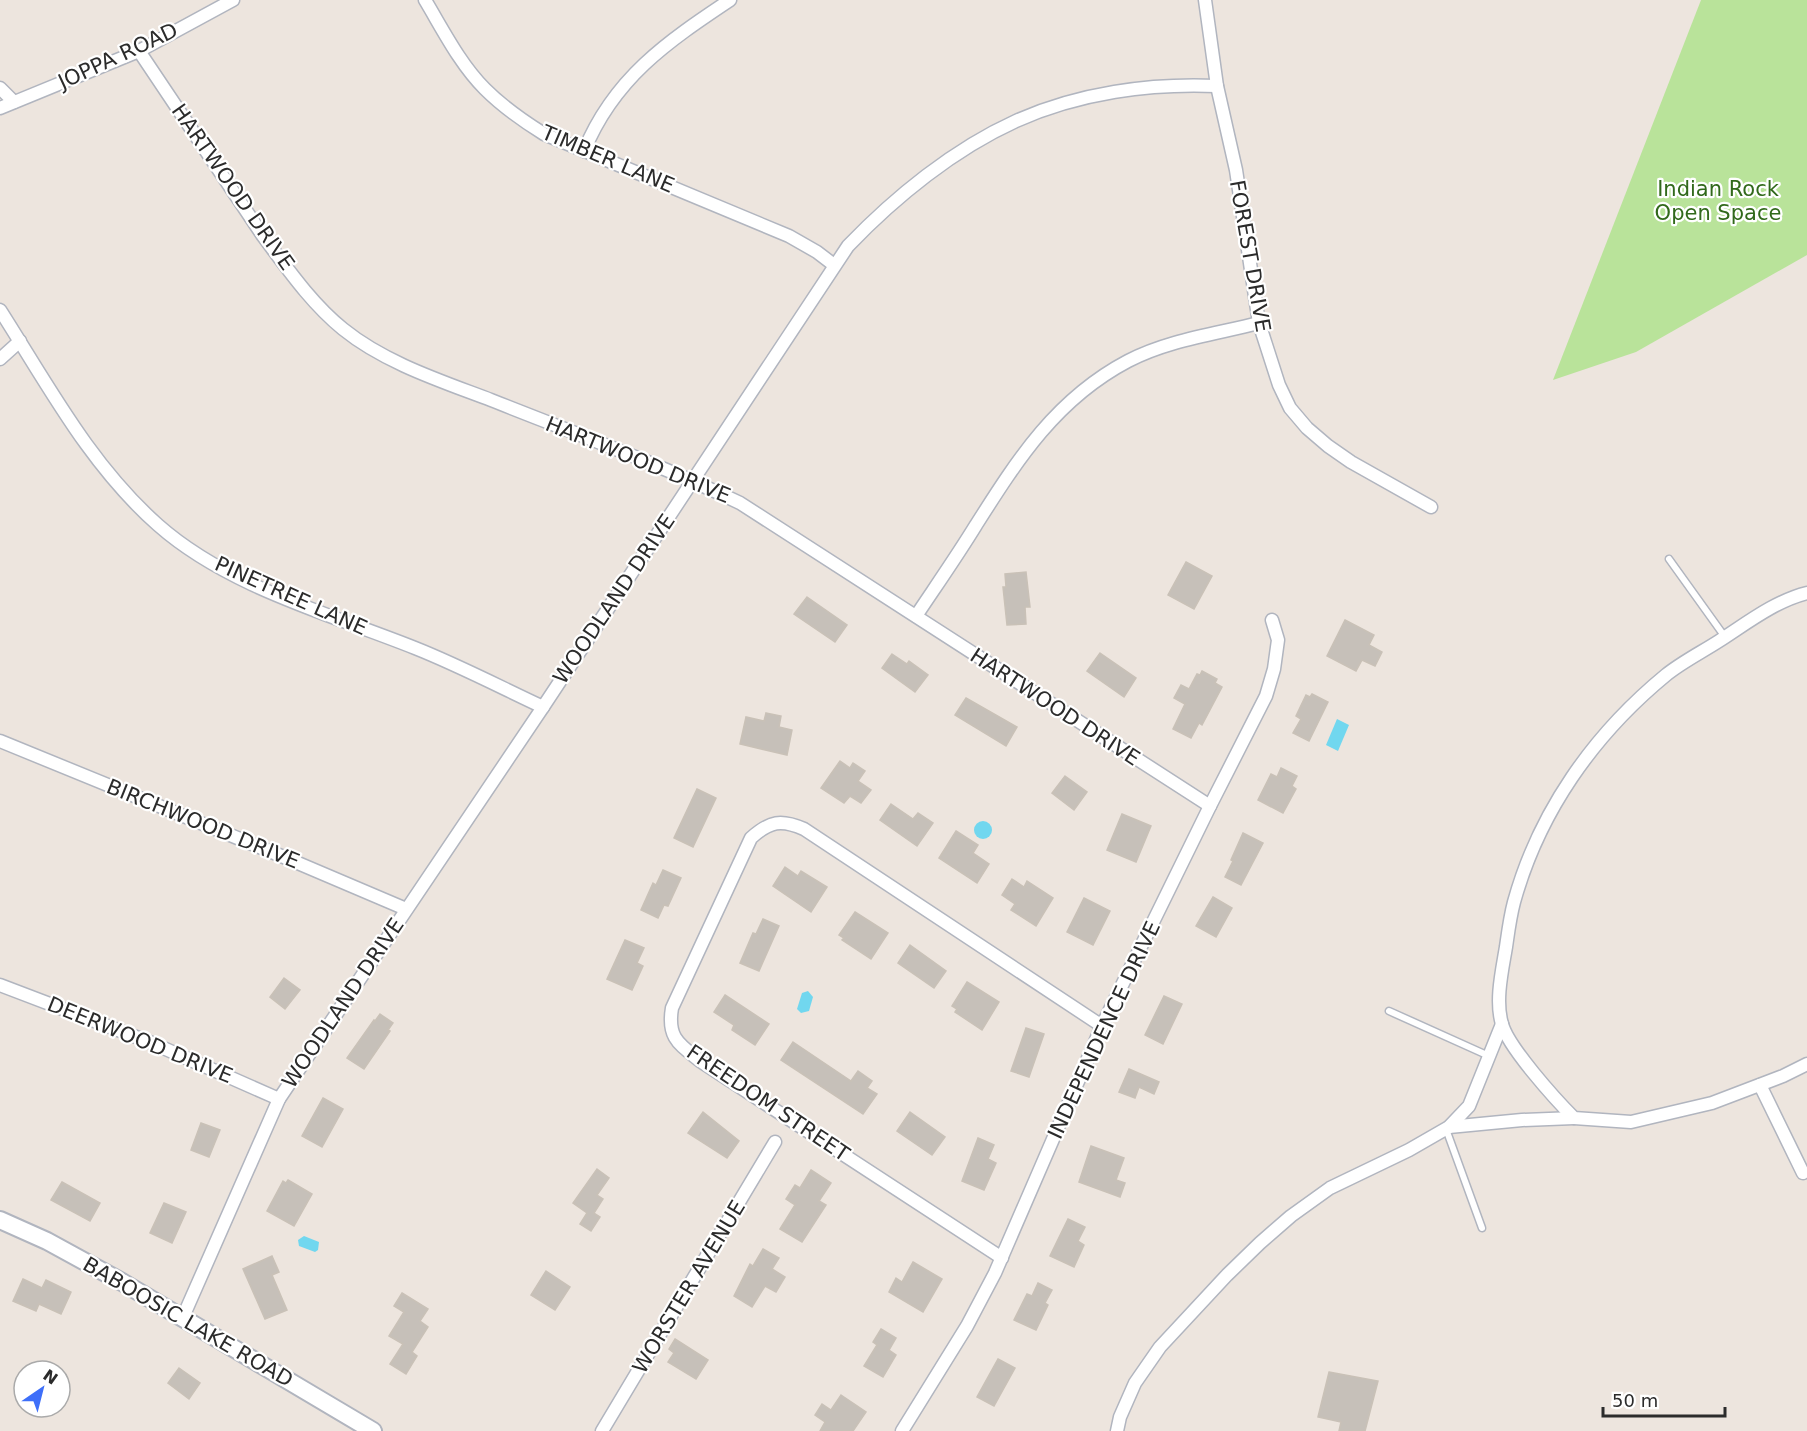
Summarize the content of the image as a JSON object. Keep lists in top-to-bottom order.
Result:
{
  "streets": {
    "street": [
      "JOPPA ROAD",
      "TIMBER LANE",
      "HARTWOOD DRIVE",
      "FOREST DRIVE",
      "PINETREE LANE",
      "WOODLAND DRIVE",
      "BIRCHWOOD DRIVE",
      "INDEPENDENCE DRIVE",
      "DEERWOOD DRIVE",
      "FREEDOM STREET",
      "WORSTER AVENUE",
      "BABOOSIC LAKE ROAD"
    ]
  },
  "crossings": [
    ["JOPPA ROAD", "HARTWOOD DRIVE"],
    ["TIMBER LANE", "WOODLAND DRIVE"],
    ["HARTWOOD DRIVE", "WOODLAND DRIVE"],
    ["HARTWOOD DRIVE", "INDEPENDENCE DRIVE"],
    ["FOREST DRIVE", "WOODLAND DRIVE"],
    ["PINETREE LANE", "WOODLAND DRIVE"],
    ["WOODLAND DRIVE", "BIRCHWOOD DRIVE"],
    ["WOODLAND DRIVE", "DEERWOOD DRIVE"],
    ["WOODLAND DRIVE", "BABOOSIC LAKE ROAD"],
    ["INDEPENDENCE DRIVE", "FREEDOM STREET"]
  ],
  "parks": ["Indian Rock Open Space"],
  "scale_bar": "50 m",
  "north": "top right"
}
